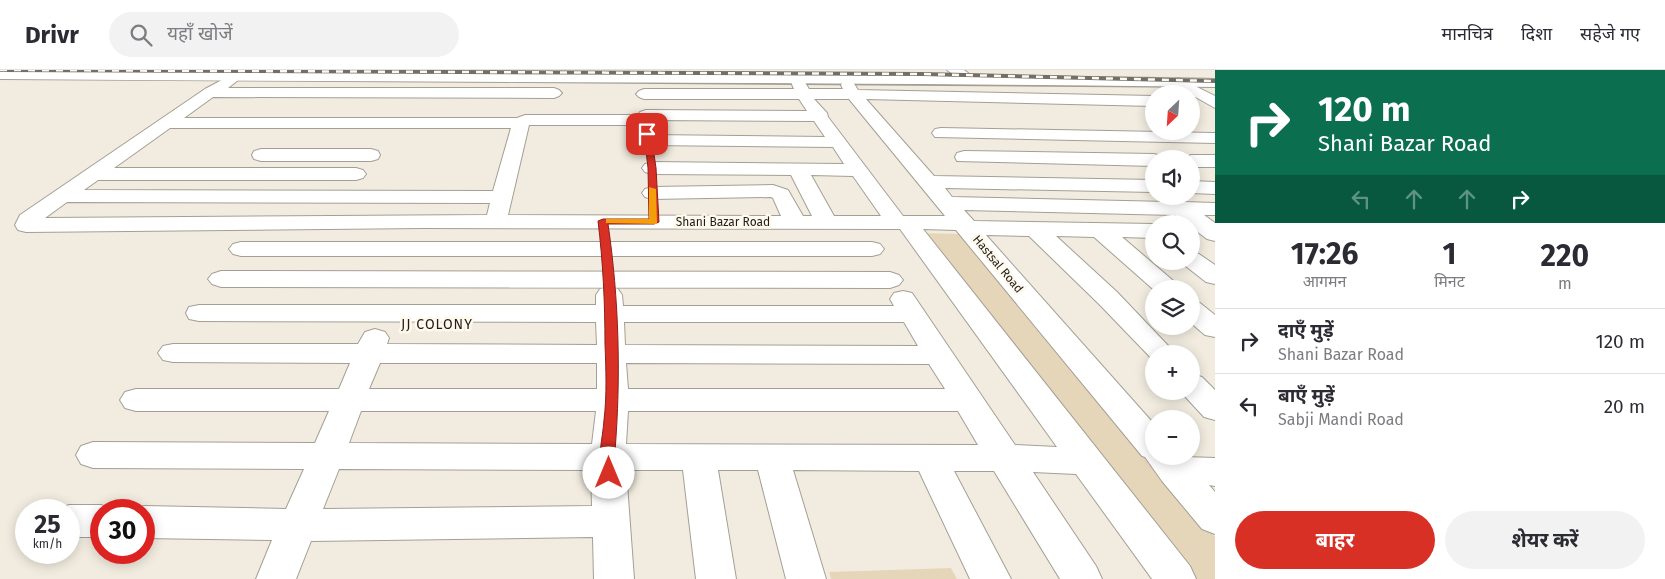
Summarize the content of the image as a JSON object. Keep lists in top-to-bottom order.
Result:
{
  "streets": {
    "street": ["Shani Bazar Road", "Hastsal Road"]
  },
  "crossings": [
    ["Shani Bazar Road", "Hastsal Road"]
  ],
  "districts": ["JJ COLONY"],
  "north": "bottom left",
  "page": {
    "header": "Drivr",
    "search": "यहाँ खोजें",
    "nav": ["मानचित्र", "दिशा", "सहेजे गए"],
    "turn": ["120 m", "Shani Bazar Road"],
    "map_buttons": ["+", "−"],
    "eta": [
      "17:26",
      "आगमन",
      "1",
      "मिनट",
      "220",
      "m"
    ],
    "list": [
      {
        "name": "दाएँ मुड़ें",
        "note": "Shani Bazar Road",
        "value": "120 m"
      },
      {
        "name": "बाएँ मुड़ें",
        "note": "Sabji Mandi Road",
        "value": "20 m"
      }
    ],
    "speed": "25 km/h",
    "limit": "30",
    "buttons": ["बाहर", "शेयर करें"]
  }
}
